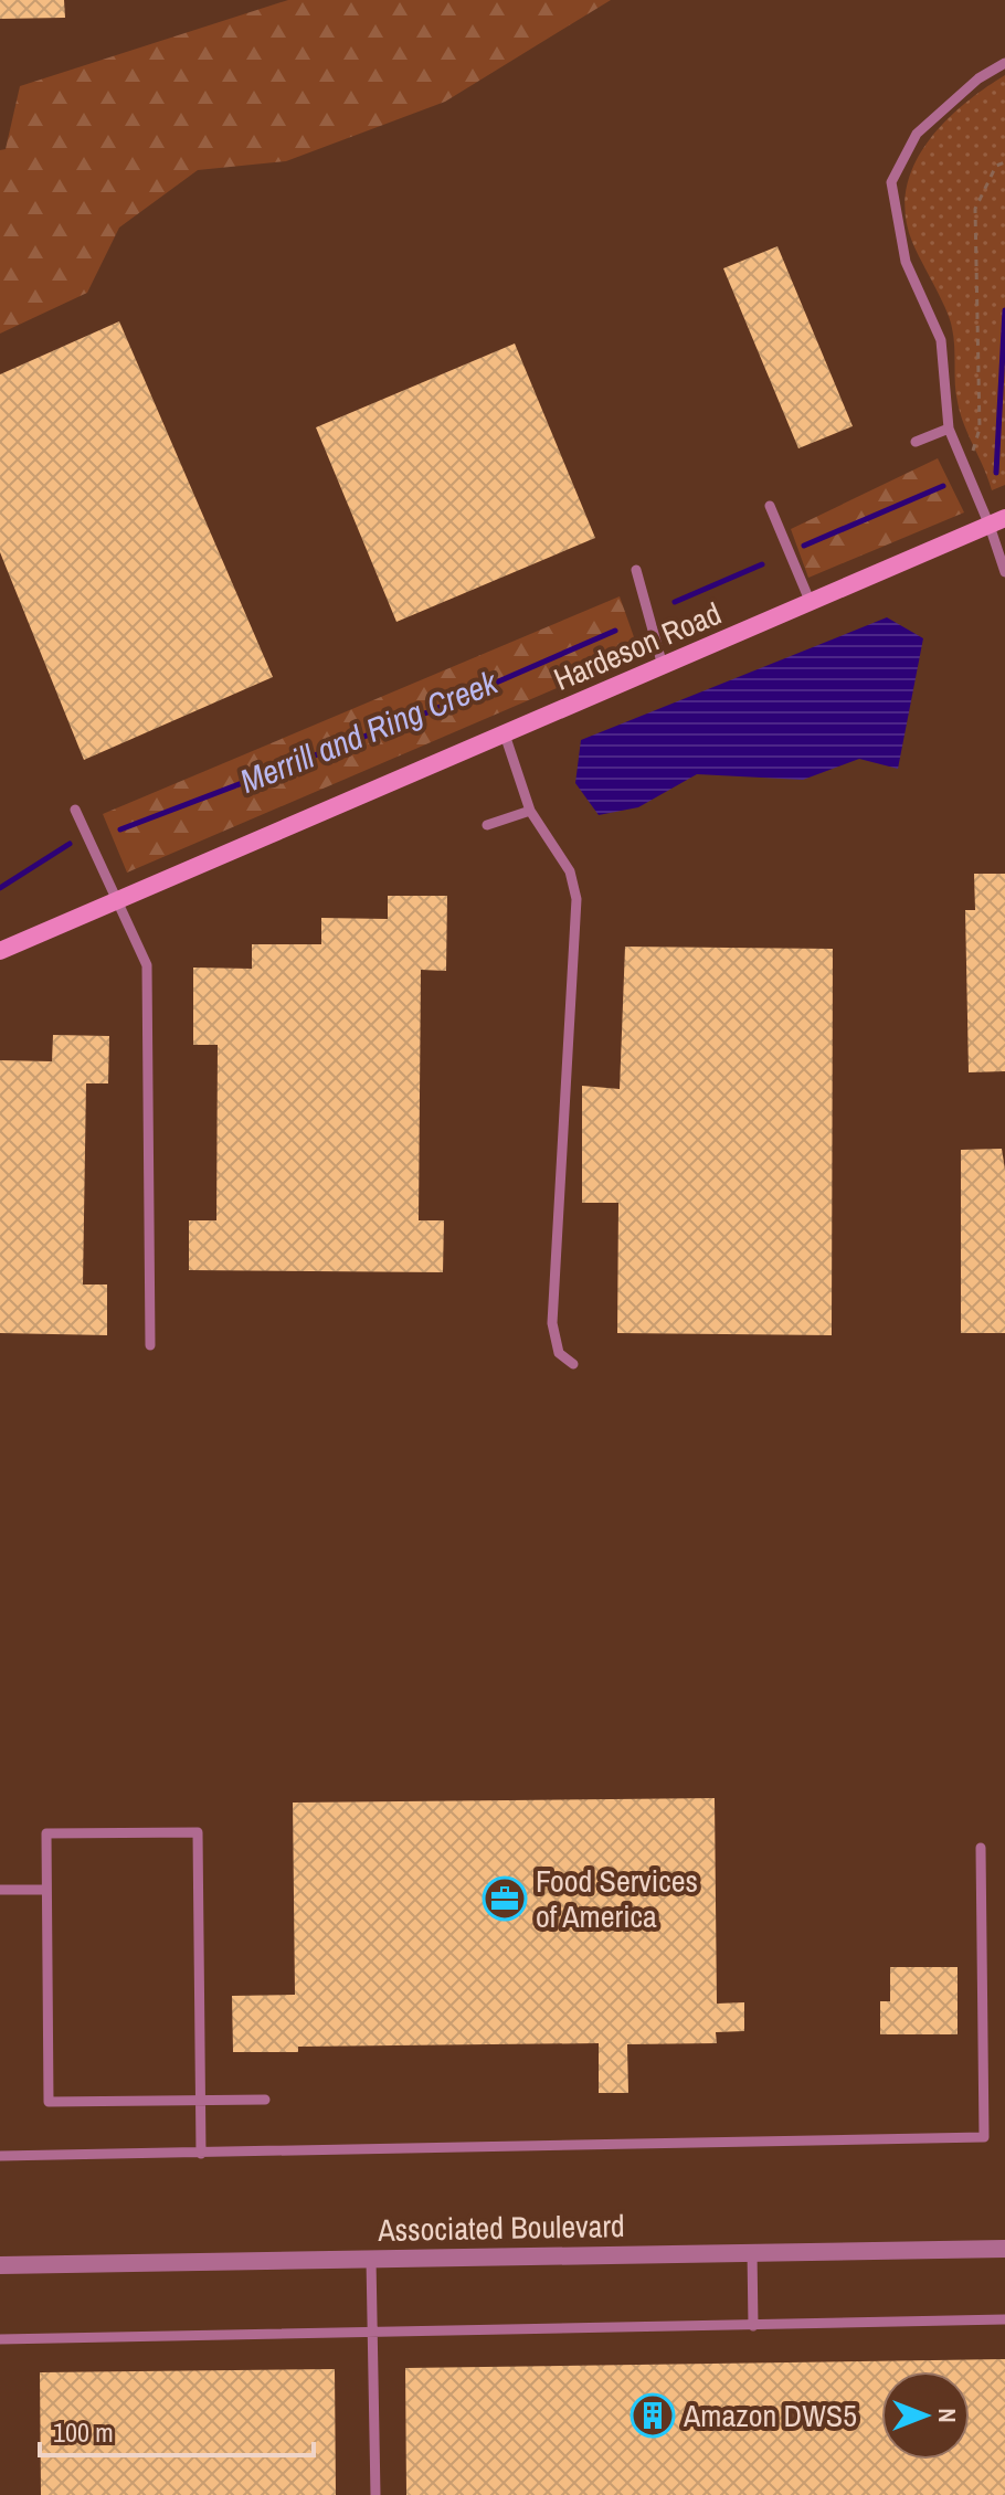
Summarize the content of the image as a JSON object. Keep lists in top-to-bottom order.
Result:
{
  "streets": {
    "street": ["Hardeson Road", "Associated Boulevard"]
  },
  "water": ["Merrill and Ring Creek"],
  "places": {
    "office": ["Food Services of America"],
    "building": ["Amazon DWS5"]
  },
  "scale_bar": "100 m",
  "north": "right"
}
